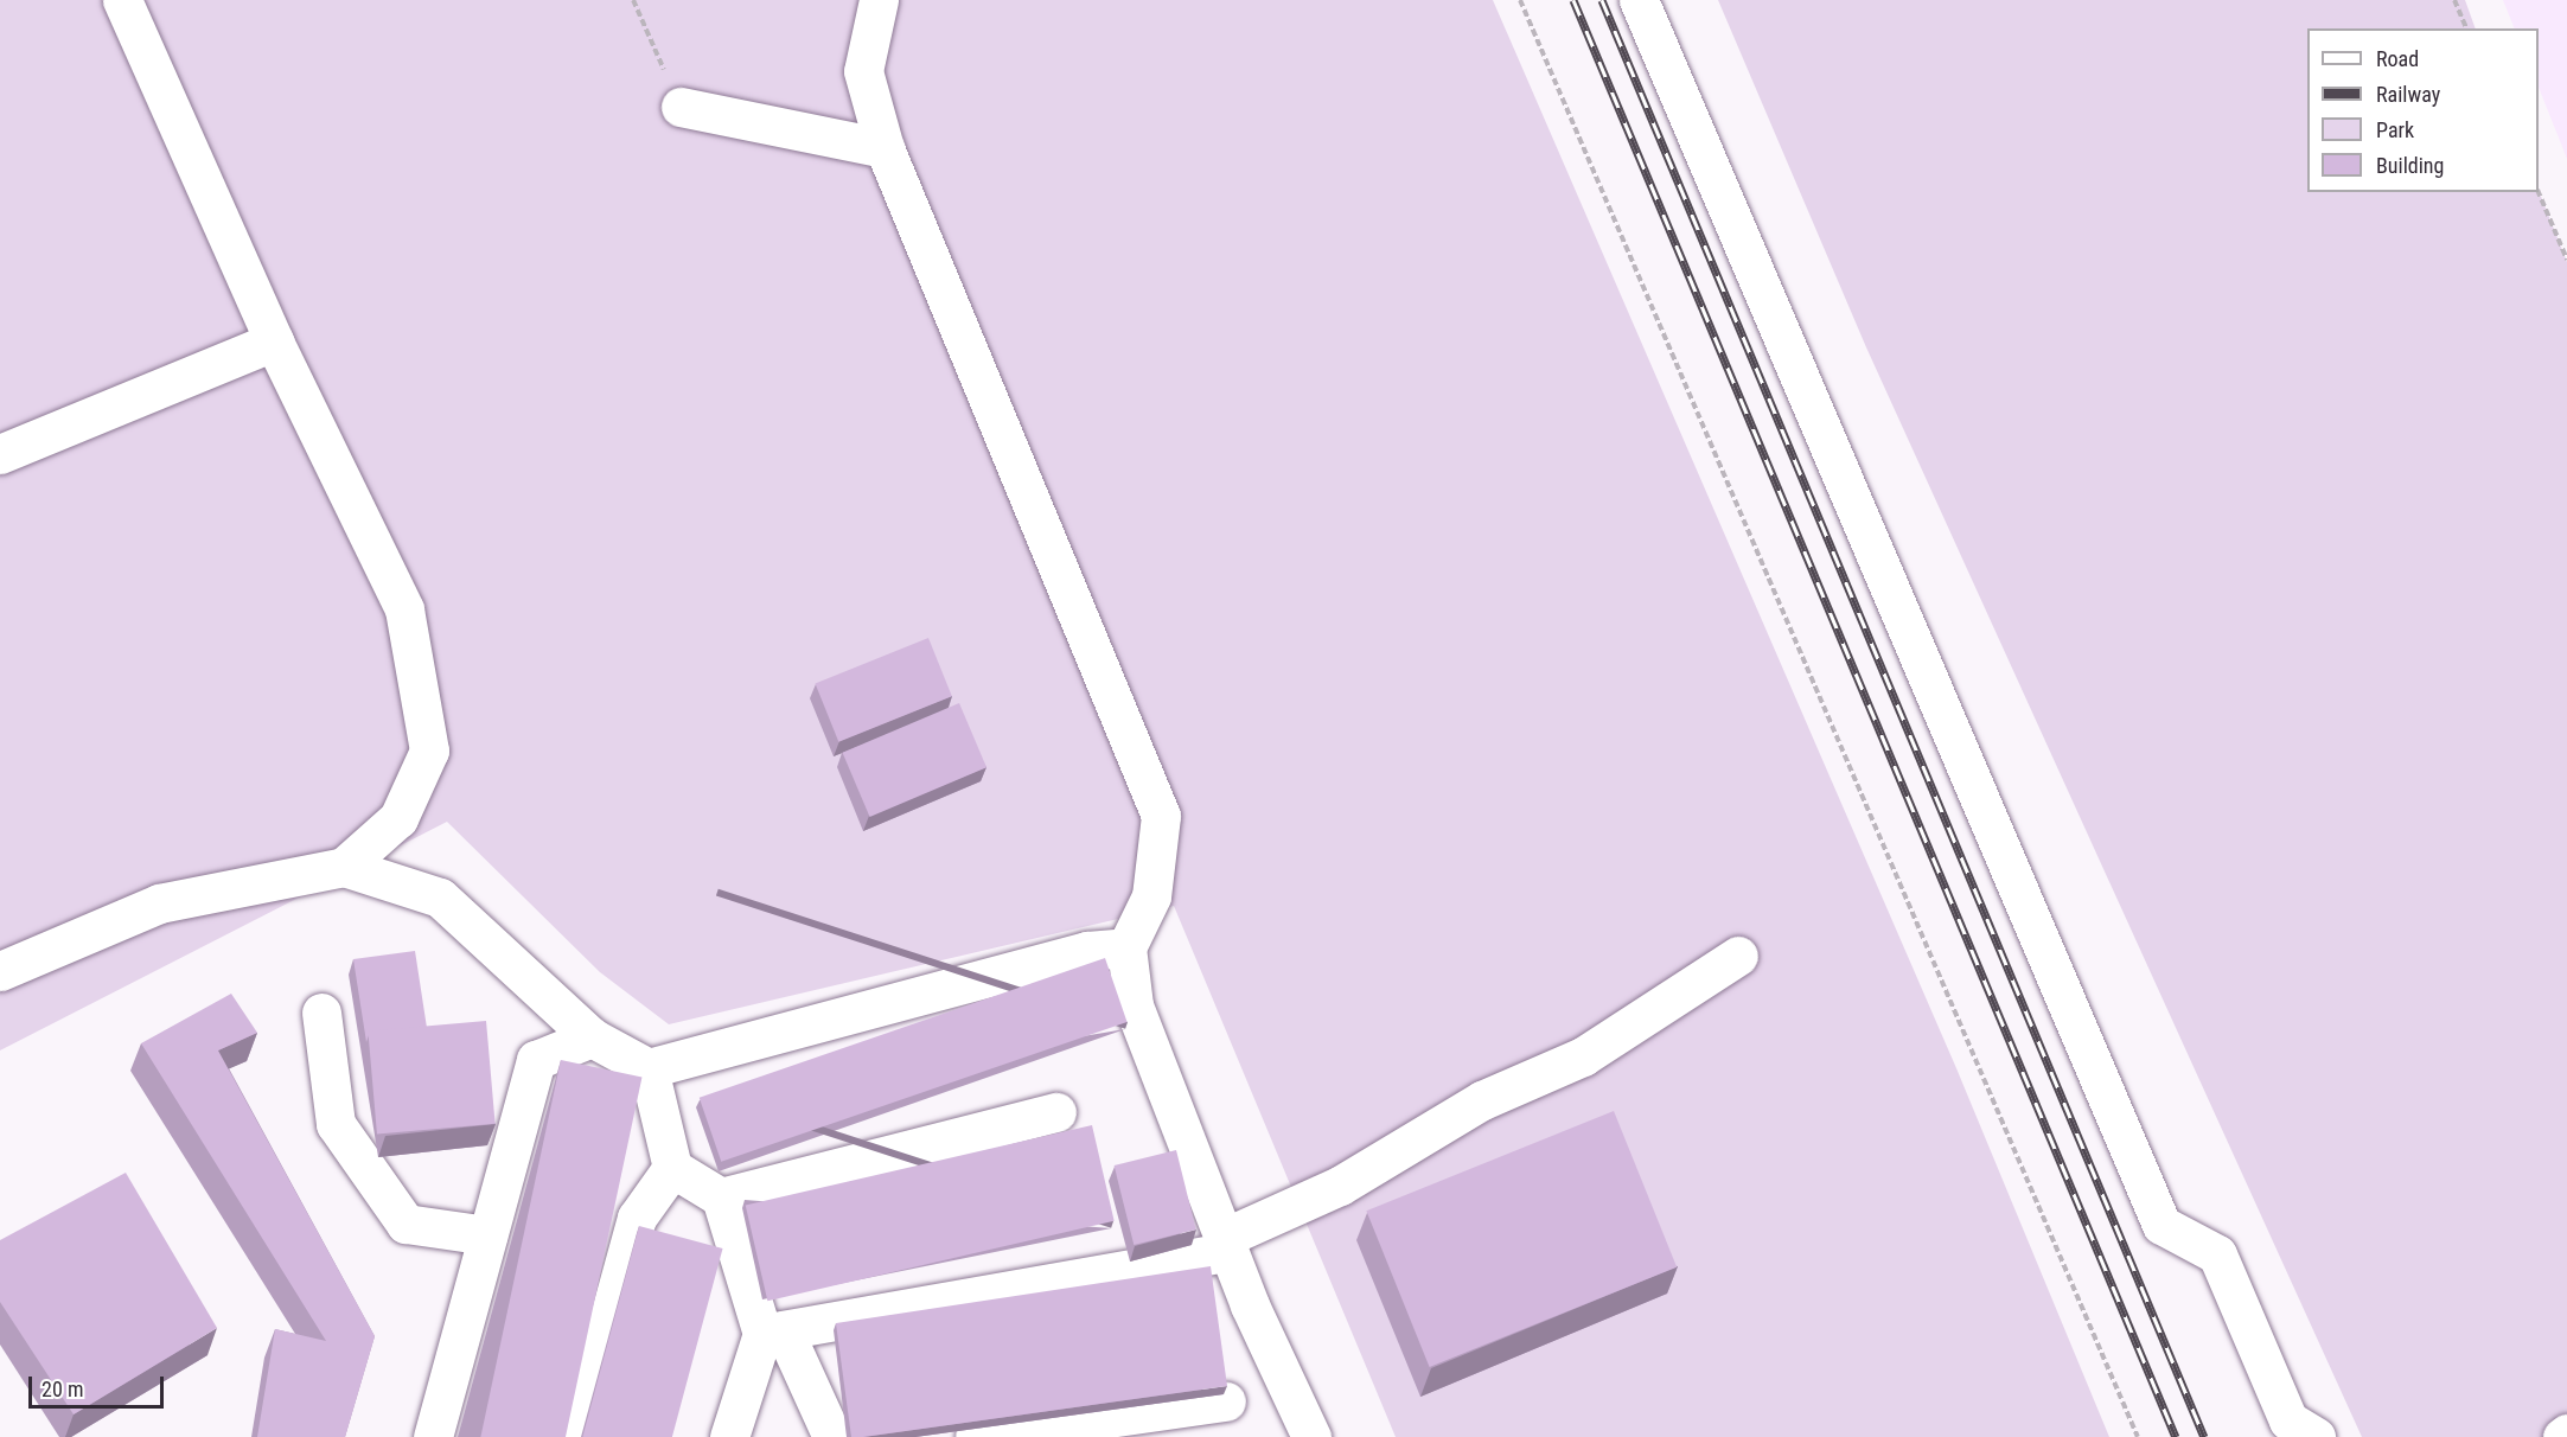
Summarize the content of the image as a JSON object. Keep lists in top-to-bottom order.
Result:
{
  "legend": [
    "Road",
    "Railway",
    "Park",
    "Building"
  ],
  "scale_bar": "20 m"
}
